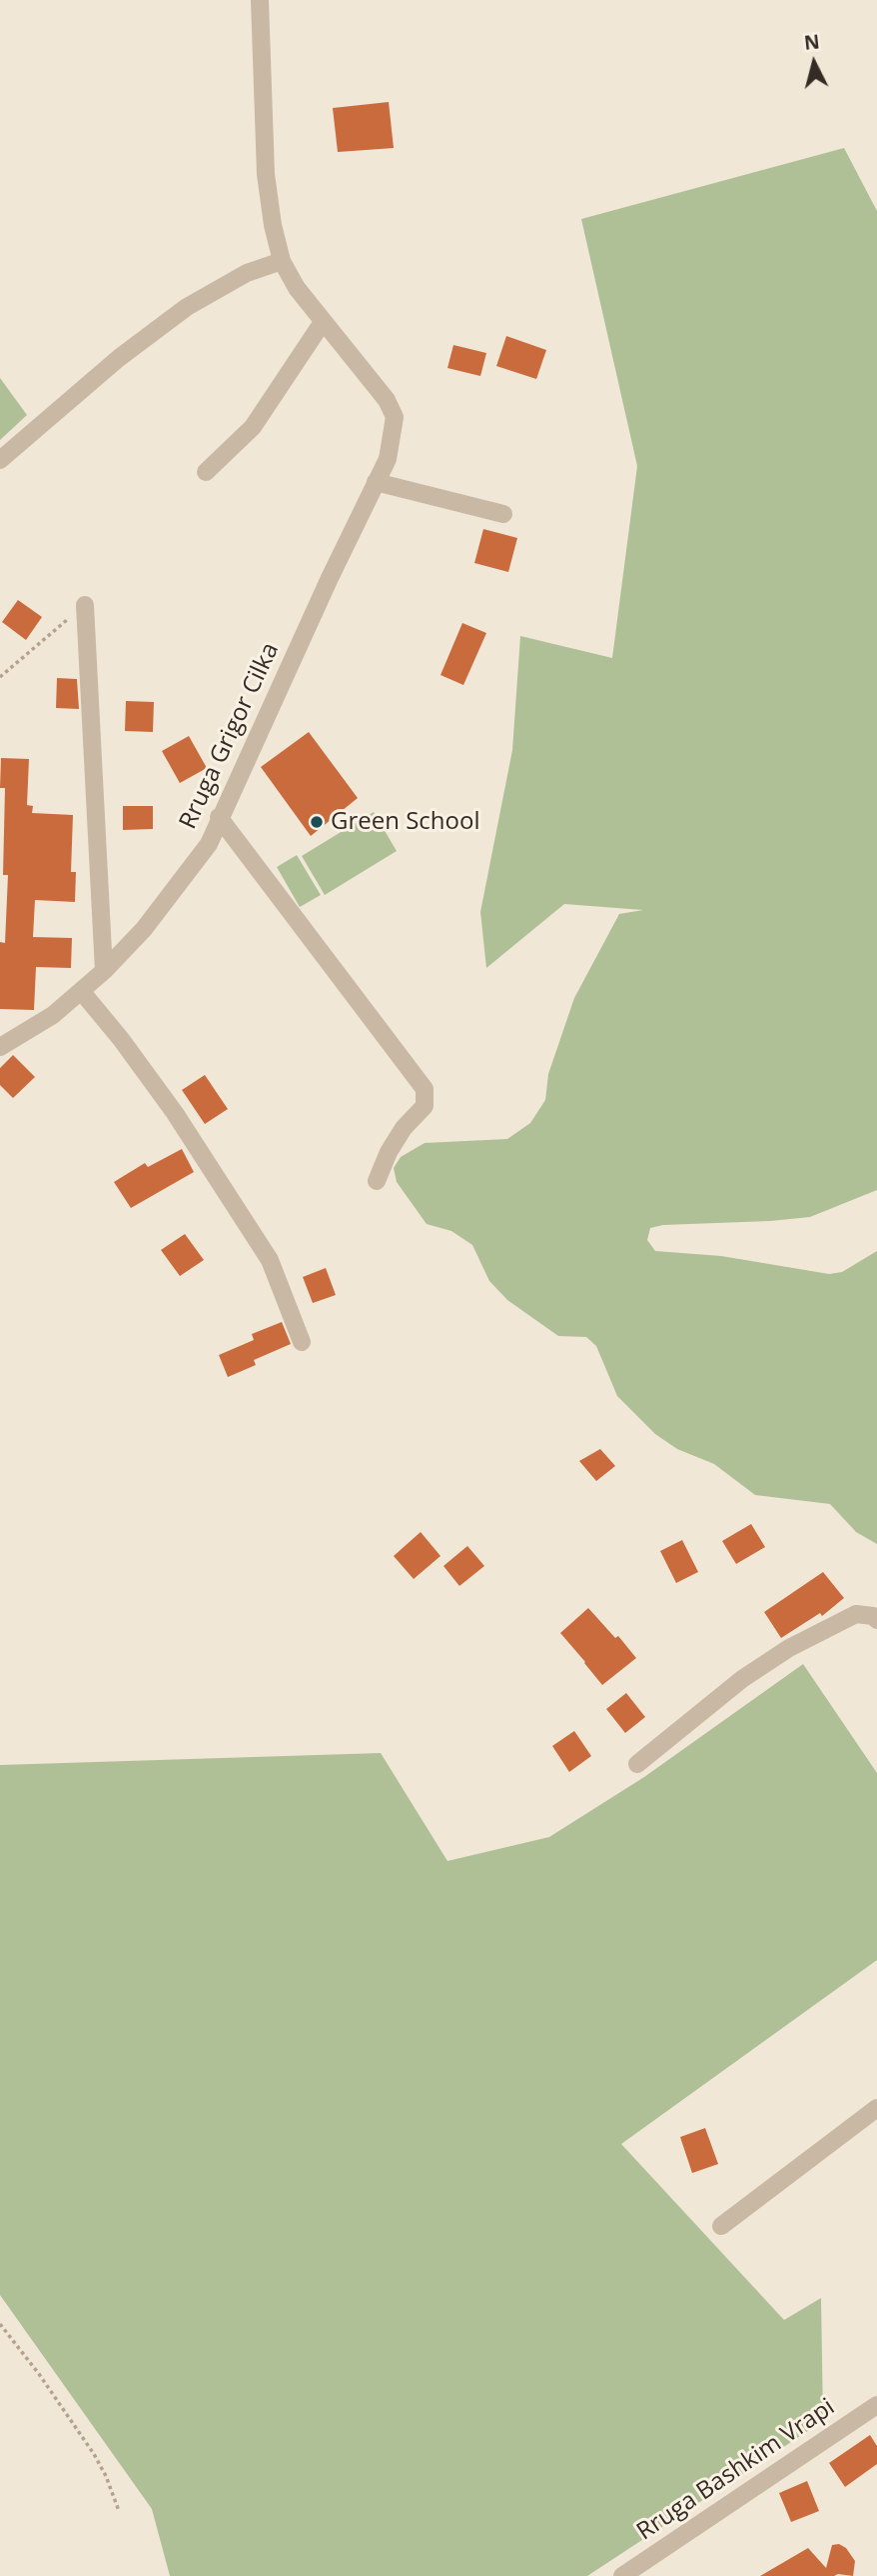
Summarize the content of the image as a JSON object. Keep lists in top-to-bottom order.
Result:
{
  "streets": {
    "street": ["Rruga Grigor Cilka", "Rruga Bashkim Vrapi"]
  },
  "places": ["Green School"],
  "north": "top"
}
